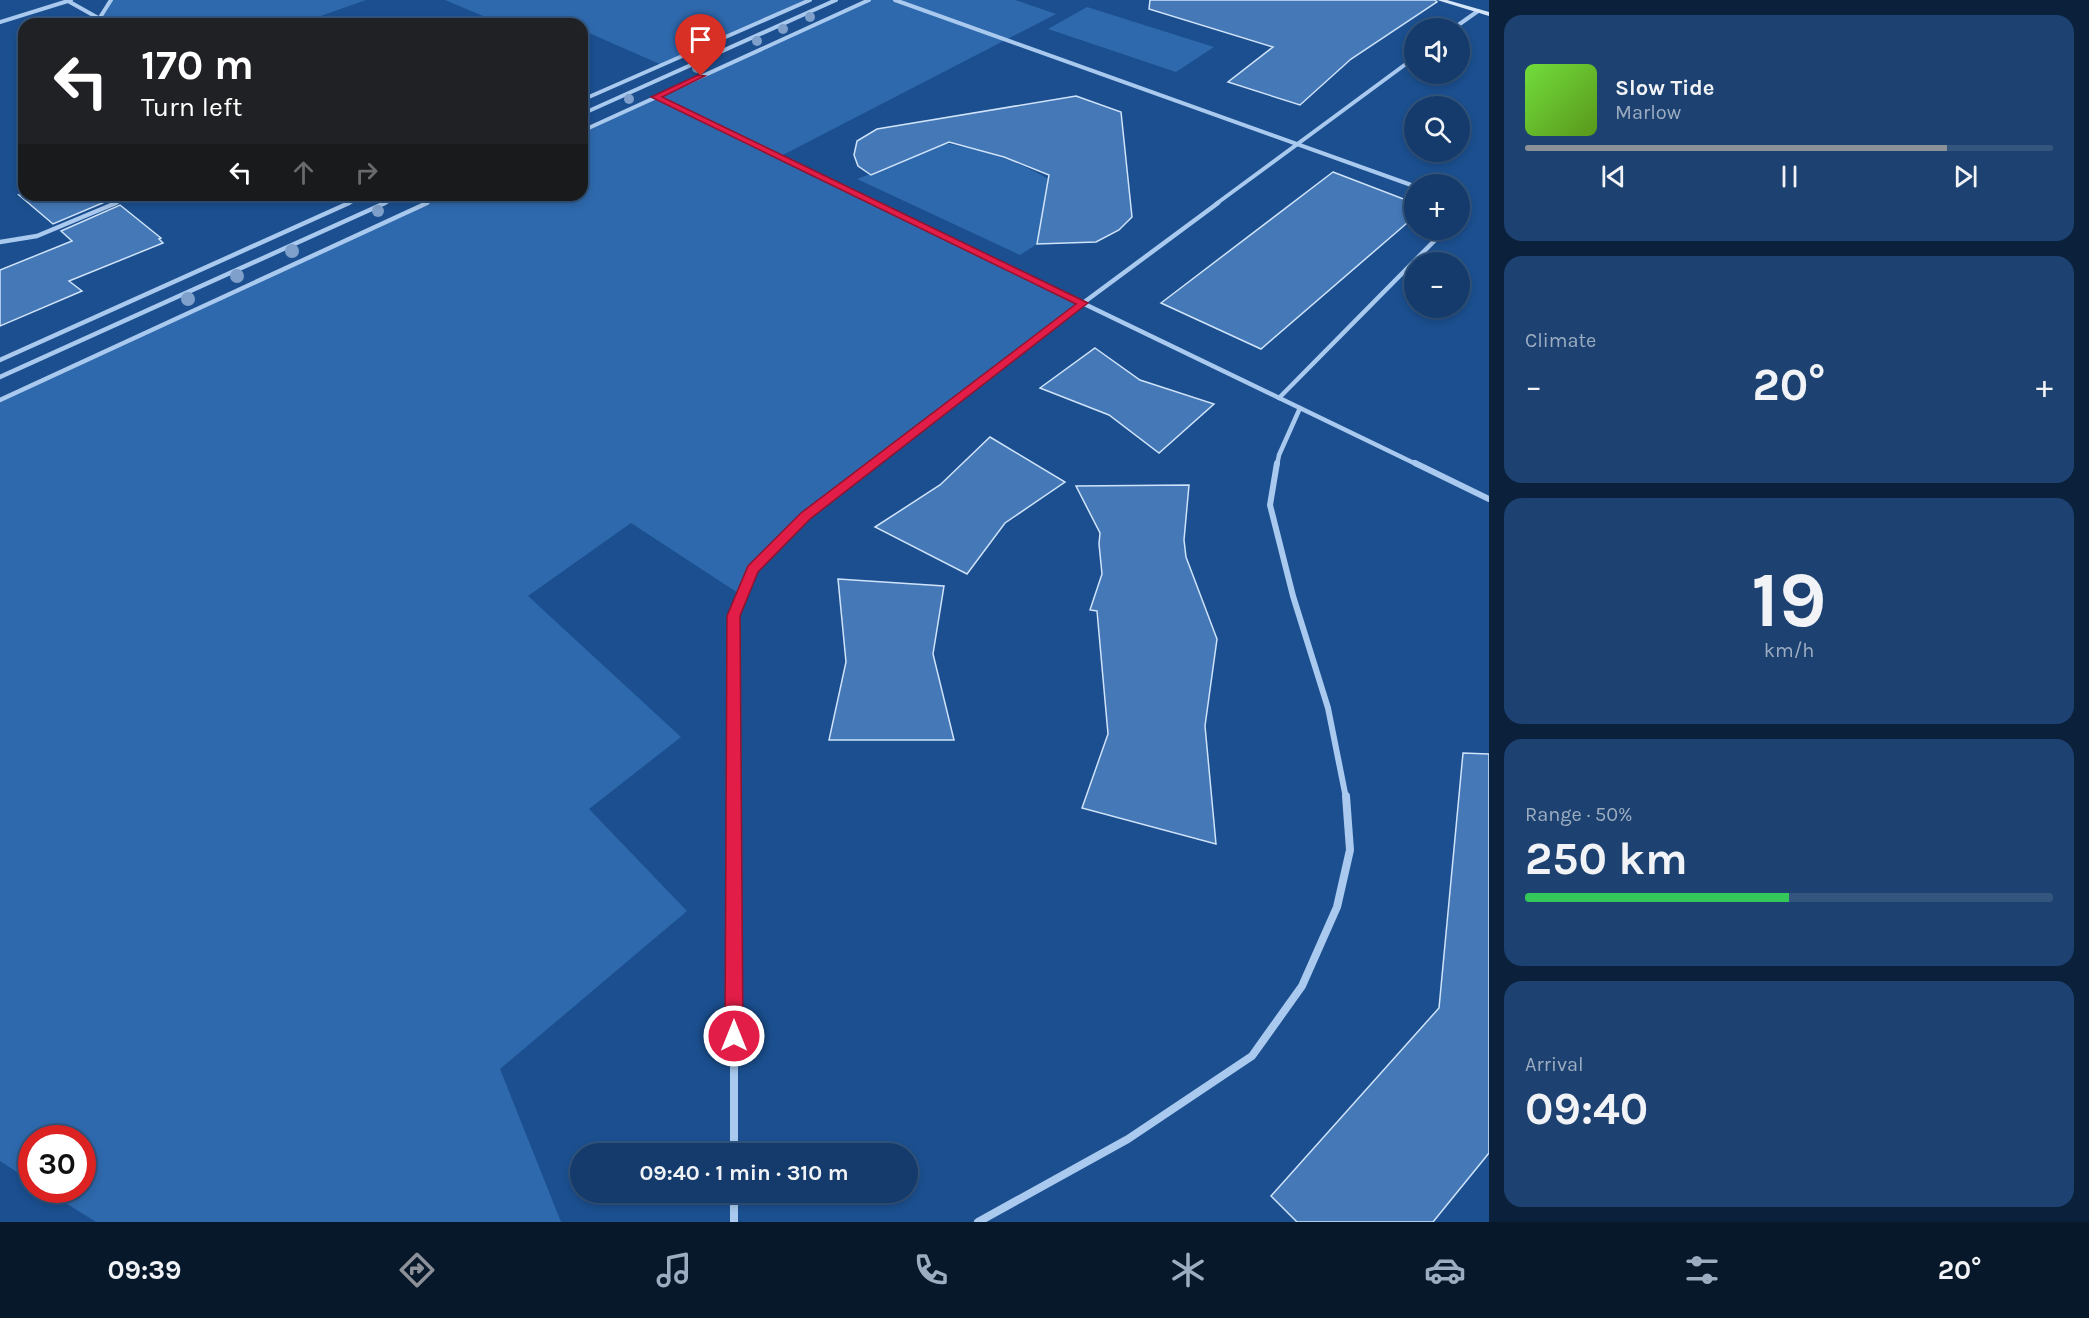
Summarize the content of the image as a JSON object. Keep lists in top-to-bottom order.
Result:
{
  "page": {
    "map_buttons": ["+", "−"],
    "turn": ["170 m", "Turn left"],
    "song": ["Slow Tide", "Marlow"],
    "tile": [
      "Climate",
      ["19", "km/h"],
      ["Range · 50%", "250 km"],
      ["Arrival", "09:40"]
    ],
    "heat": ["−", "20°", "+"],
    "limit": "30",
    "trip": "09:40 · 1 min · 310 m",
    "tabs": ["09:39", "20°"]
  }
}
